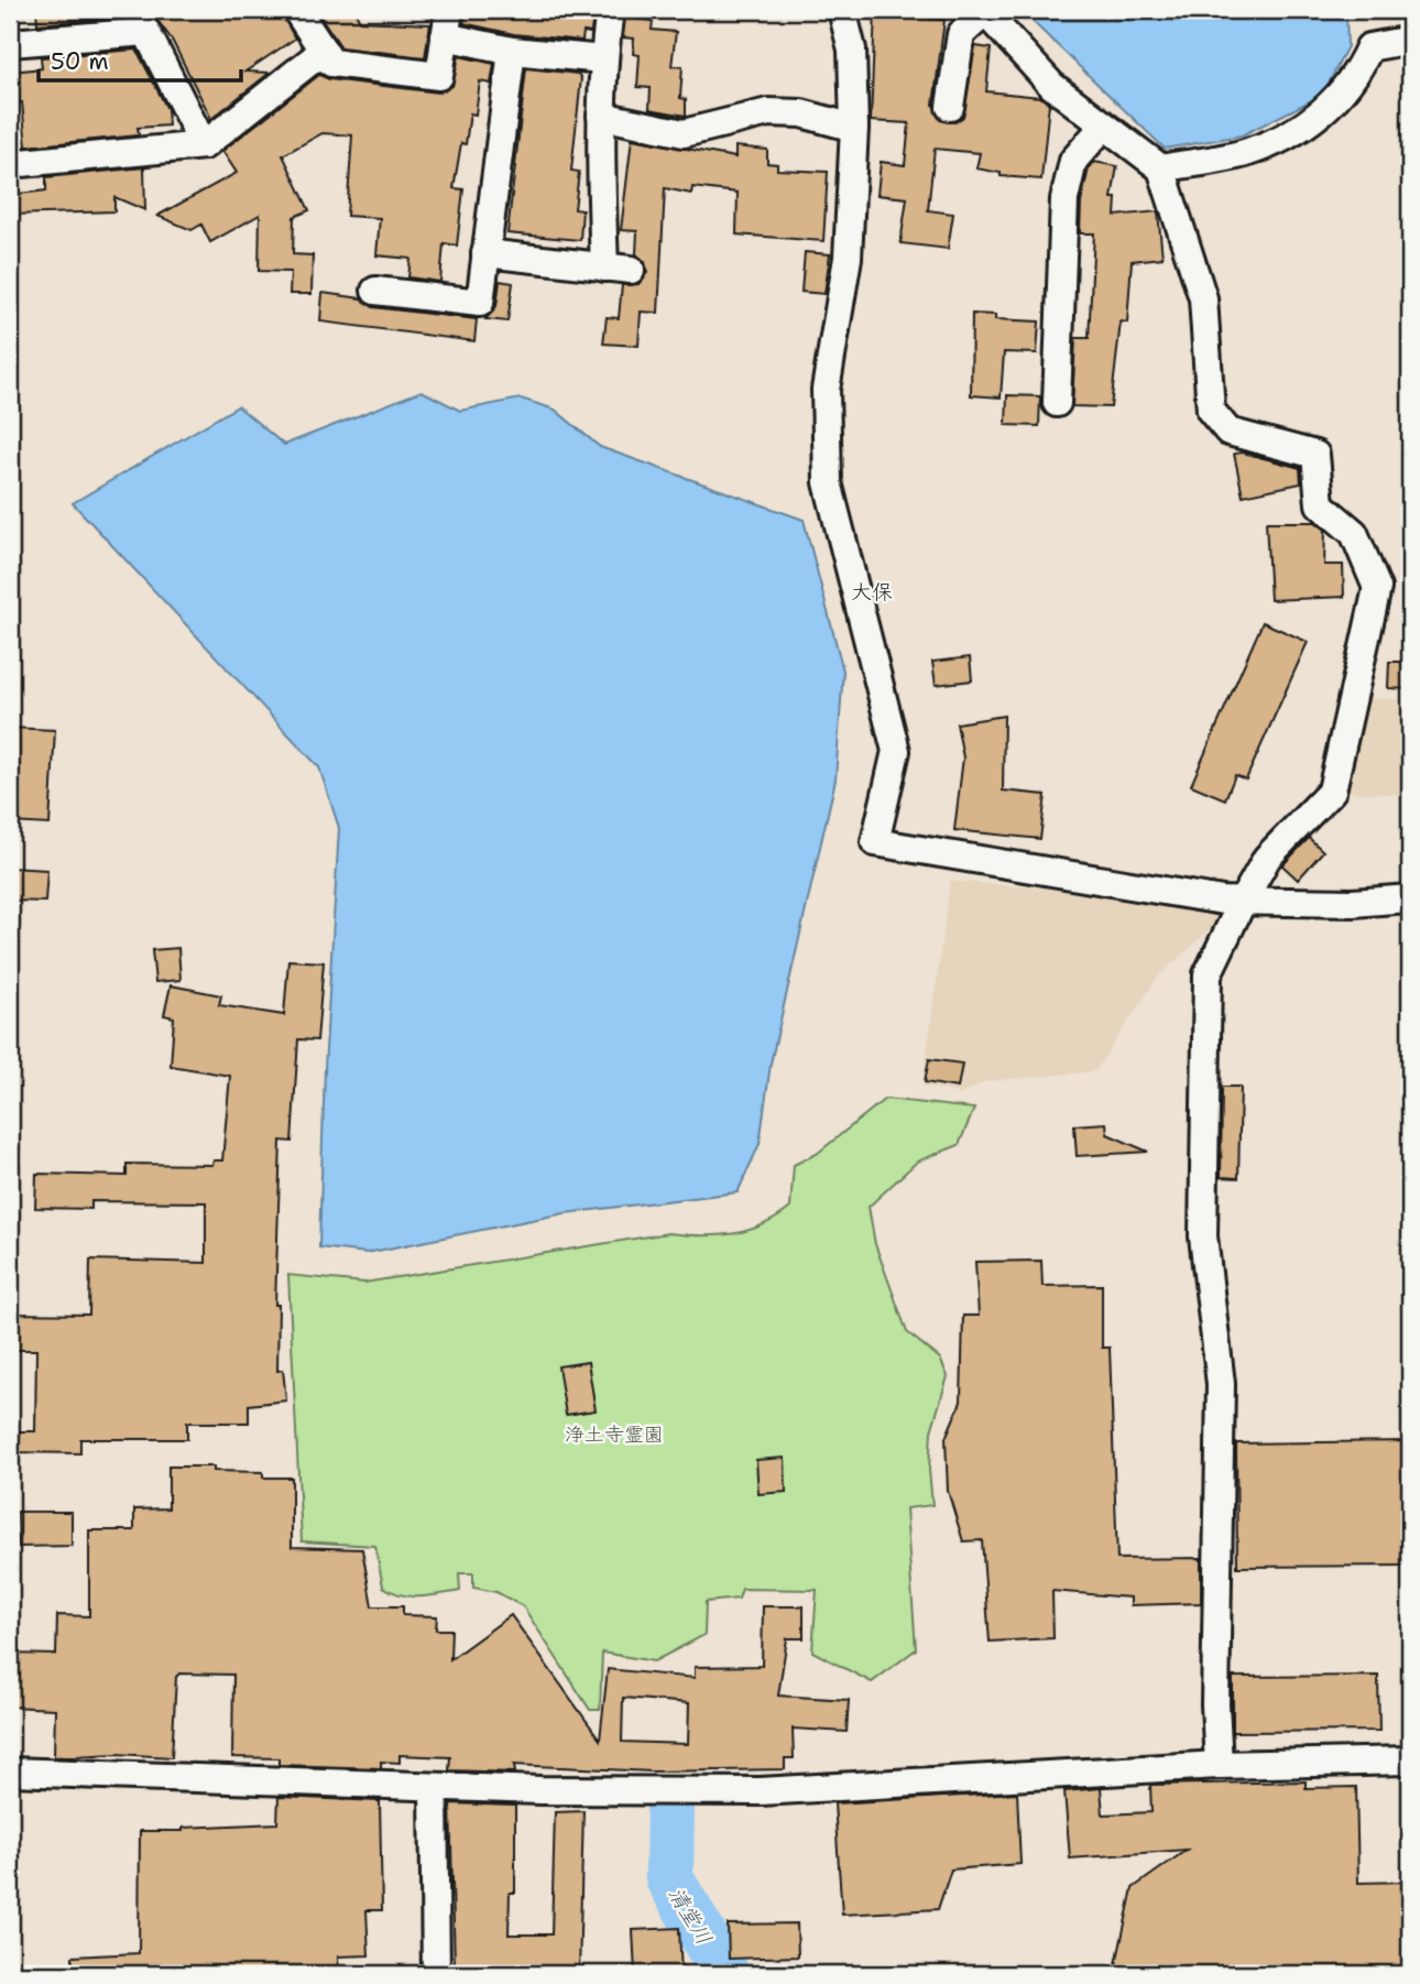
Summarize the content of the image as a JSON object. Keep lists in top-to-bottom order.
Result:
{
  "districts": ["大保"],
  "water": ["清堂川"],
  "parks": ["浄土寺霊園"],
  "scale_bar": "50 m"
}
